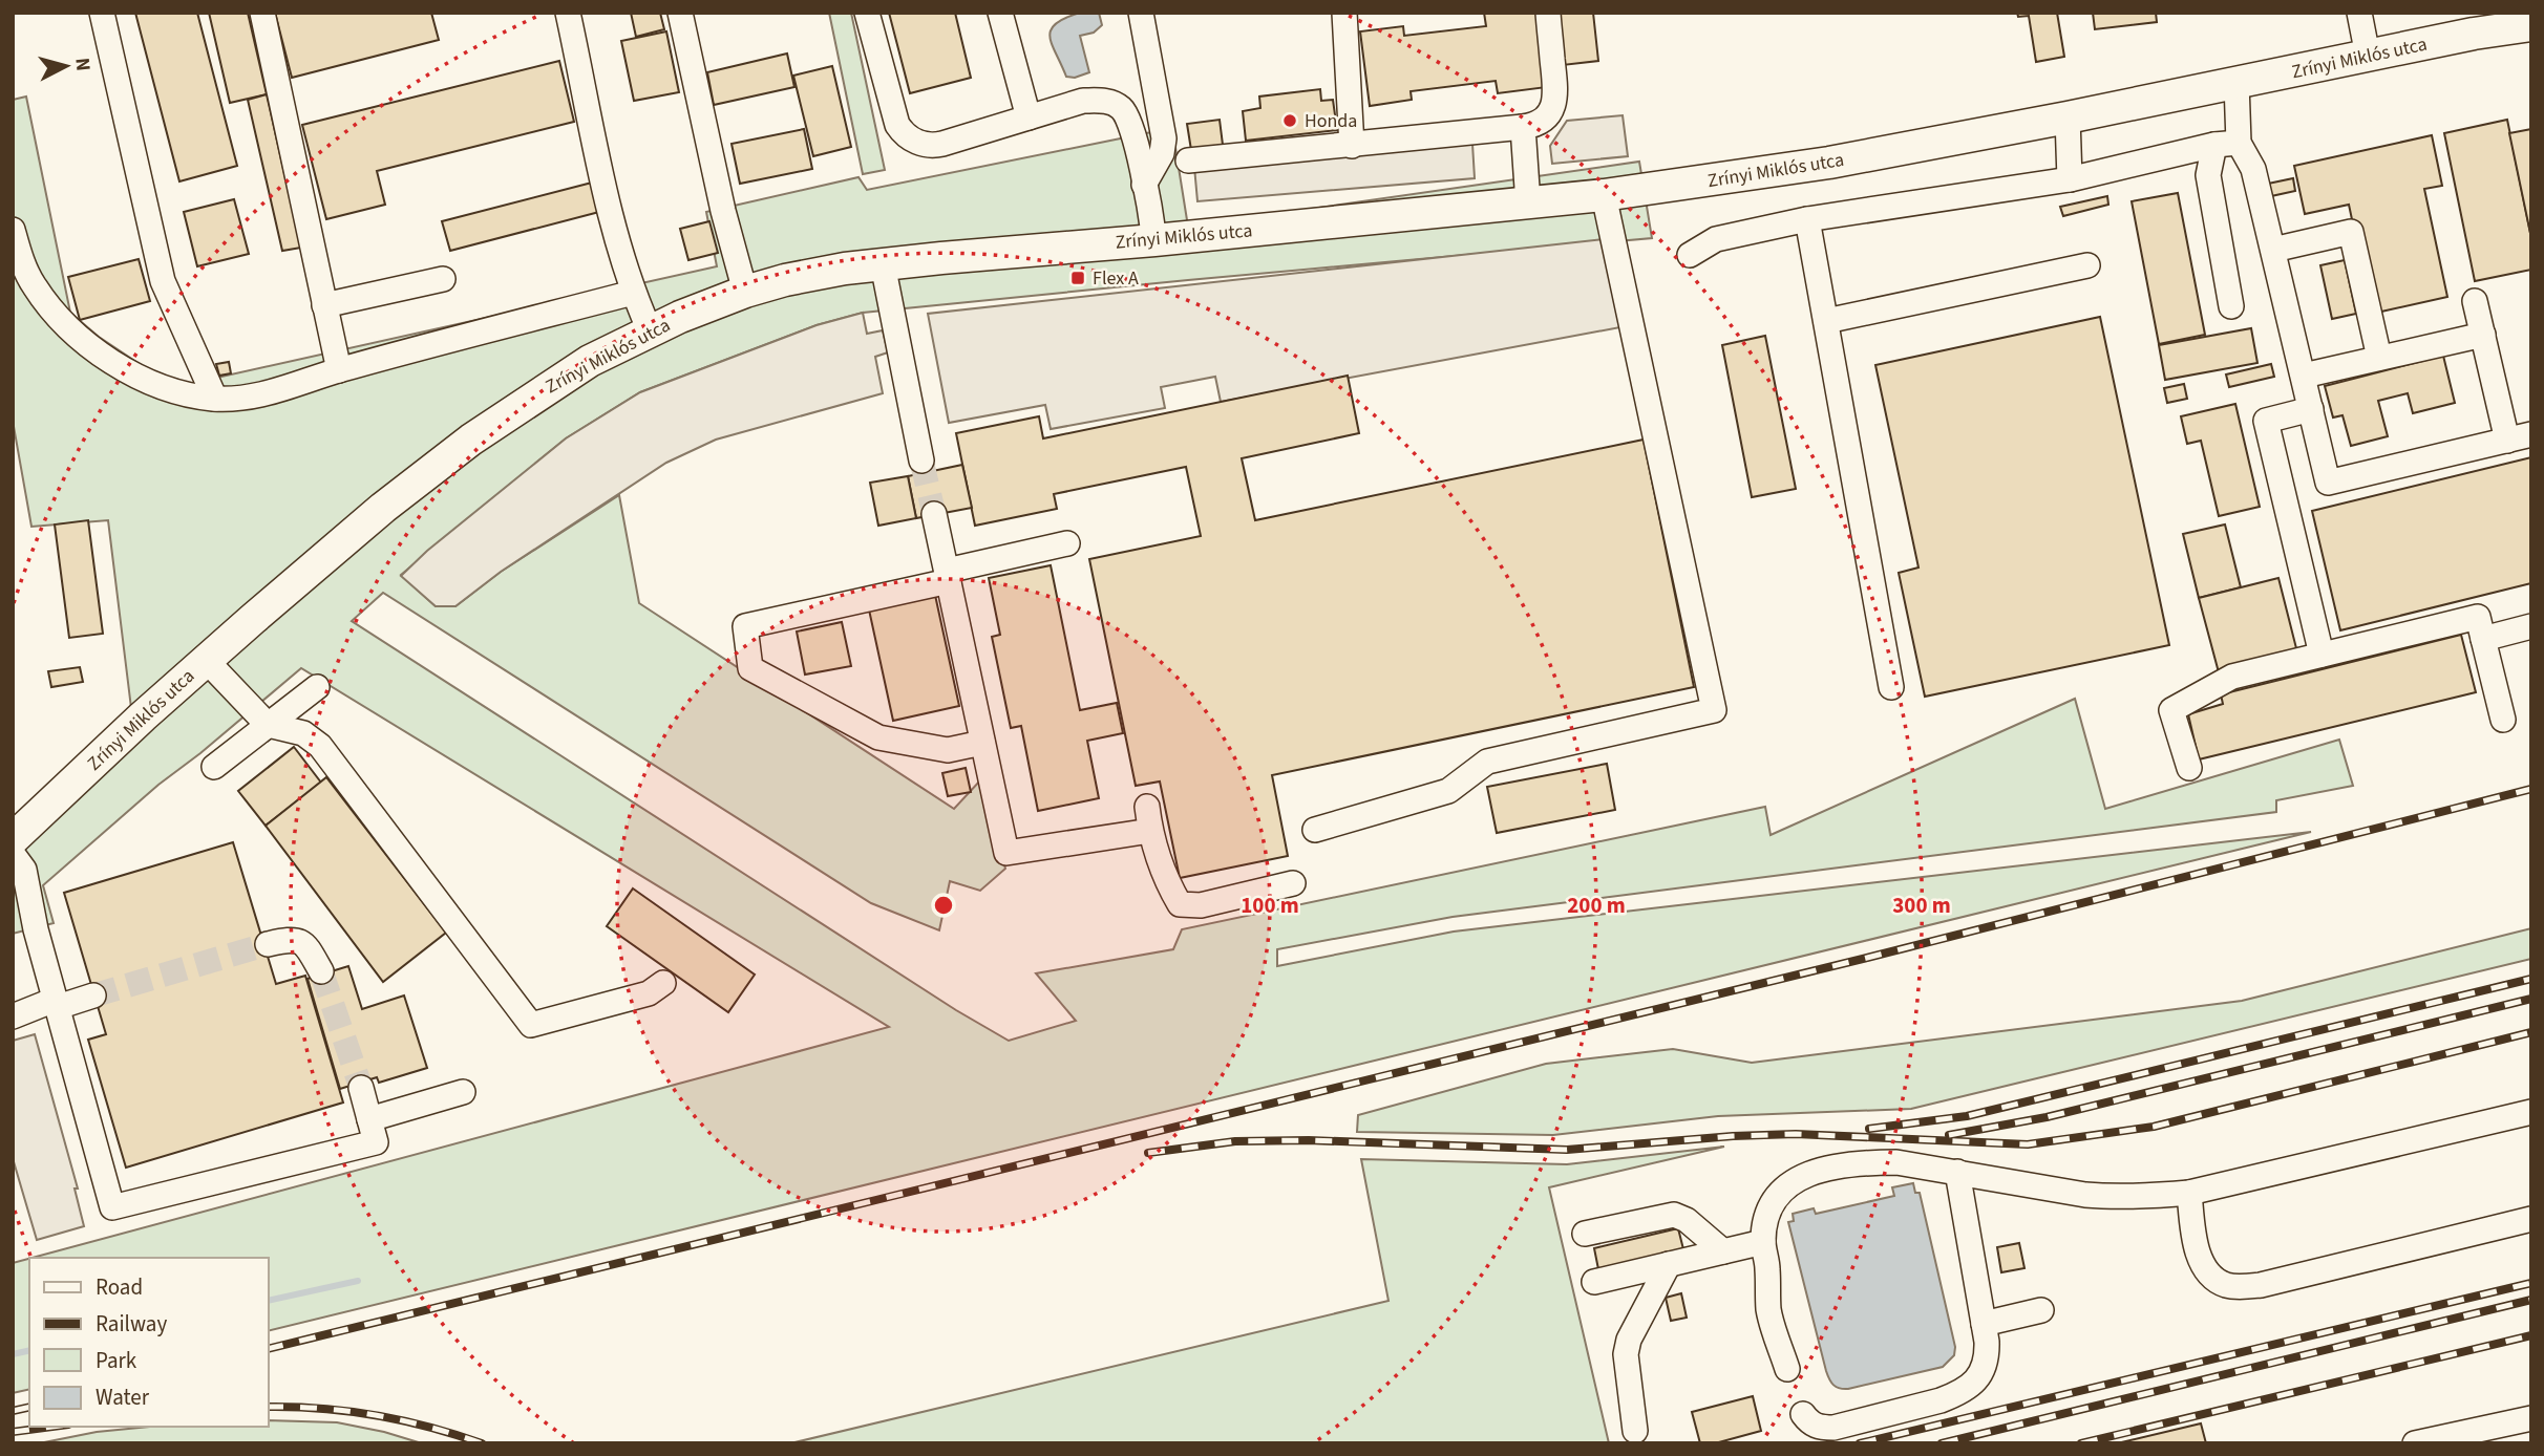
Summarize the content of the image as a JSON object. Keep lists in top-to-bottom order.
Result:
{
  "streets": {
    "main road": ["Zrínyi Miklós utca"]
  },
  "places": {
    "other": ["Honda"],
    "transit": ["Flex A"]
  },
  "legend": [
    "Road",
    "Railway",
    "Park",
    "Water"
  ],
  "north": "right",
  "rings": ["100 m", "200 m", "300 m"]
}
